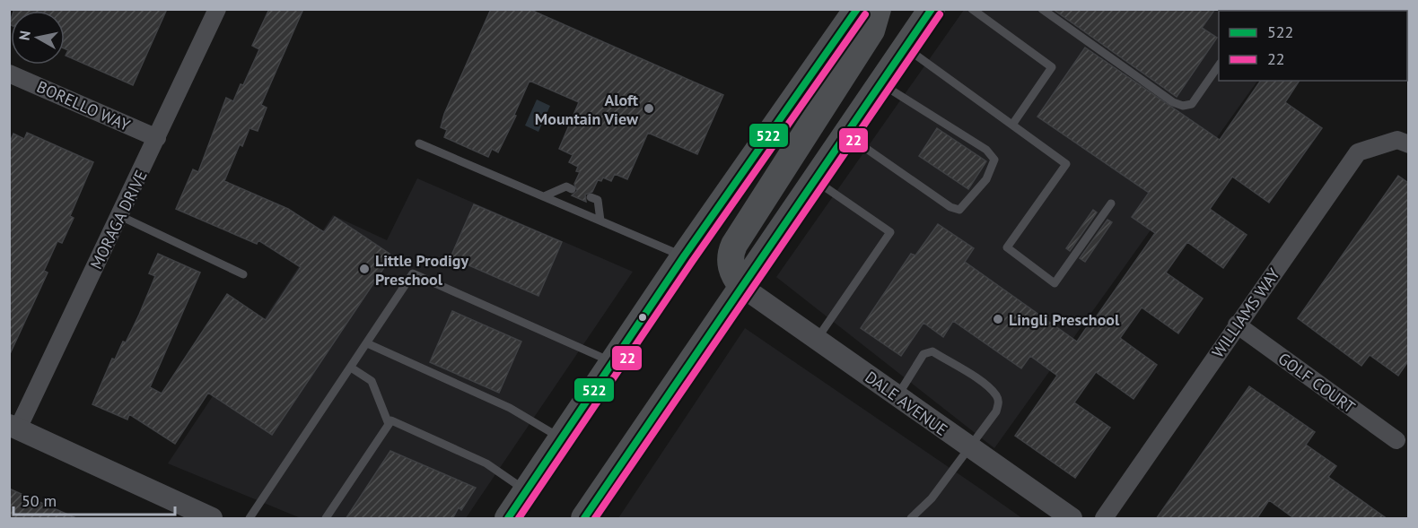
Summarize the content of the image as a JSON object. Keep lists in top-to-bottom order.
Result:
{
  "streets": {
    "street": [
      "BORELLO WAY",
      "MORAGA DRIVE",
      "WILLIAMS WAY",
      "GOLF COURT",
      "DALE AVENUE"
    ]
  },
  "crossings": [
    ["BORELLO WAY", "MORAGA DRIVE"],
    ["WILLIAMS WAY", "GOLF COURT"]
  ],
  "places": ["Aloft Mountain View", "Little Prodigy Preschool", "Lingli Preschool"],
  "lines": ["transit line 522", "transit line 22"],
  "legend": ["522", "22"],
  "scale_bar": "50 m",
  "north": "left"
}
